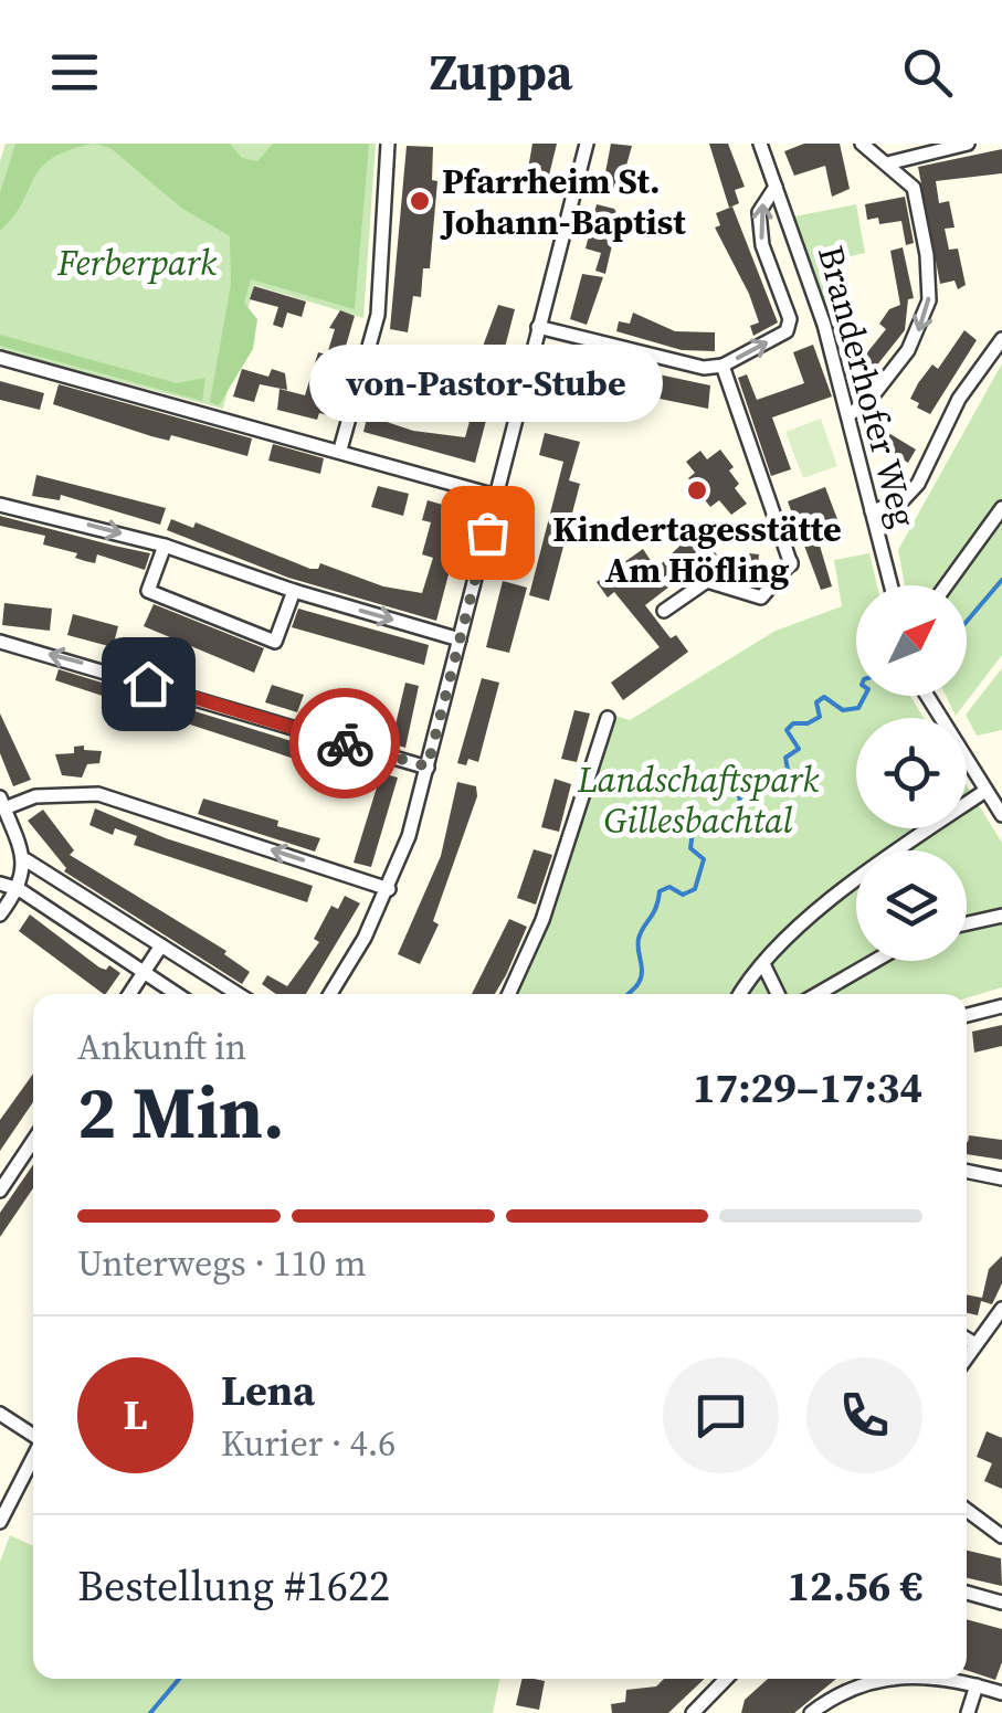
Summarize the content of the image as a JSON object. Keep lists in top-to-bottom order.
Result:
{
  "streets": {
    "street": ["Branderhofer Weg"]
  },
  "parks": ["Ferberpark", "Landschaftspark Gillesbachtal"],
  "places": ["Pfarrheim St. Johann-Baptist", "Kindertagesstätte Am Höfling", "von-Pastor-Stube"],
  "north": "top right",
  "page": {
    "header": "Zuppa",
    "bubble": "von-Pastor-Stube",
    "heading": ["2 Min.", "Ankunft in", "17:29–17:34"],
    "panel": [
      "Lena",
      "Kurier · 4.6",
      "Bestellung #1622",
      "12.56 €"
    ],
    "bar": "Unterwegs · 110 m",
    "round": "L"
  }
}
